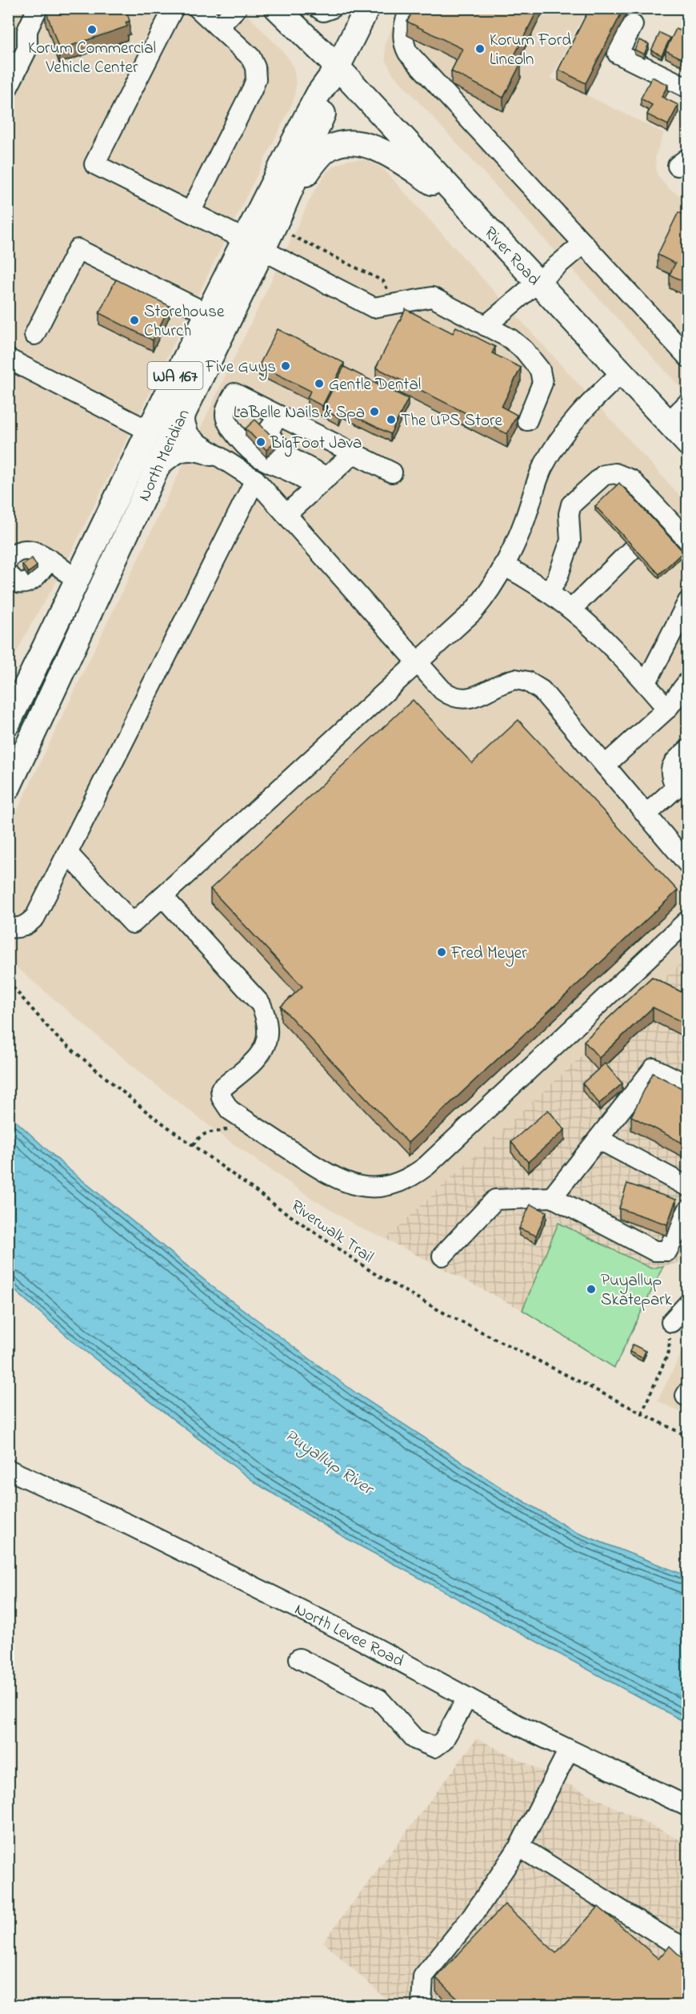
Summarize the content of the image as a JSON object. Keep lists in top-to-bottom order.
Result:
{
  "streets": {
    "main road": ["River Road", "WA 167", "North Meridian"],
    "street": ["North Levee Road"],
    "path": ["Riverwalk Trail"]
  },
  "crossings": [
    ["River Road", "WA 167"],
    ["River Road", "North Meridian"],
    ["WA 167", "North Meridian"]
  ],
  "water": ["Puyallup River"],
  "places": [
    "Korum Commercial Vehicle Center",
    "Korum Ford Lincoln",
    "Storehouse Church",
    "Five Guys",
    "Gentle Dental",
    "LaBelle Nails & Spa",
    "The UPS Store",
    "BigFoot Java",
    "Fred Meyer",
    "Puyallup Skatepark"
  ]
}
